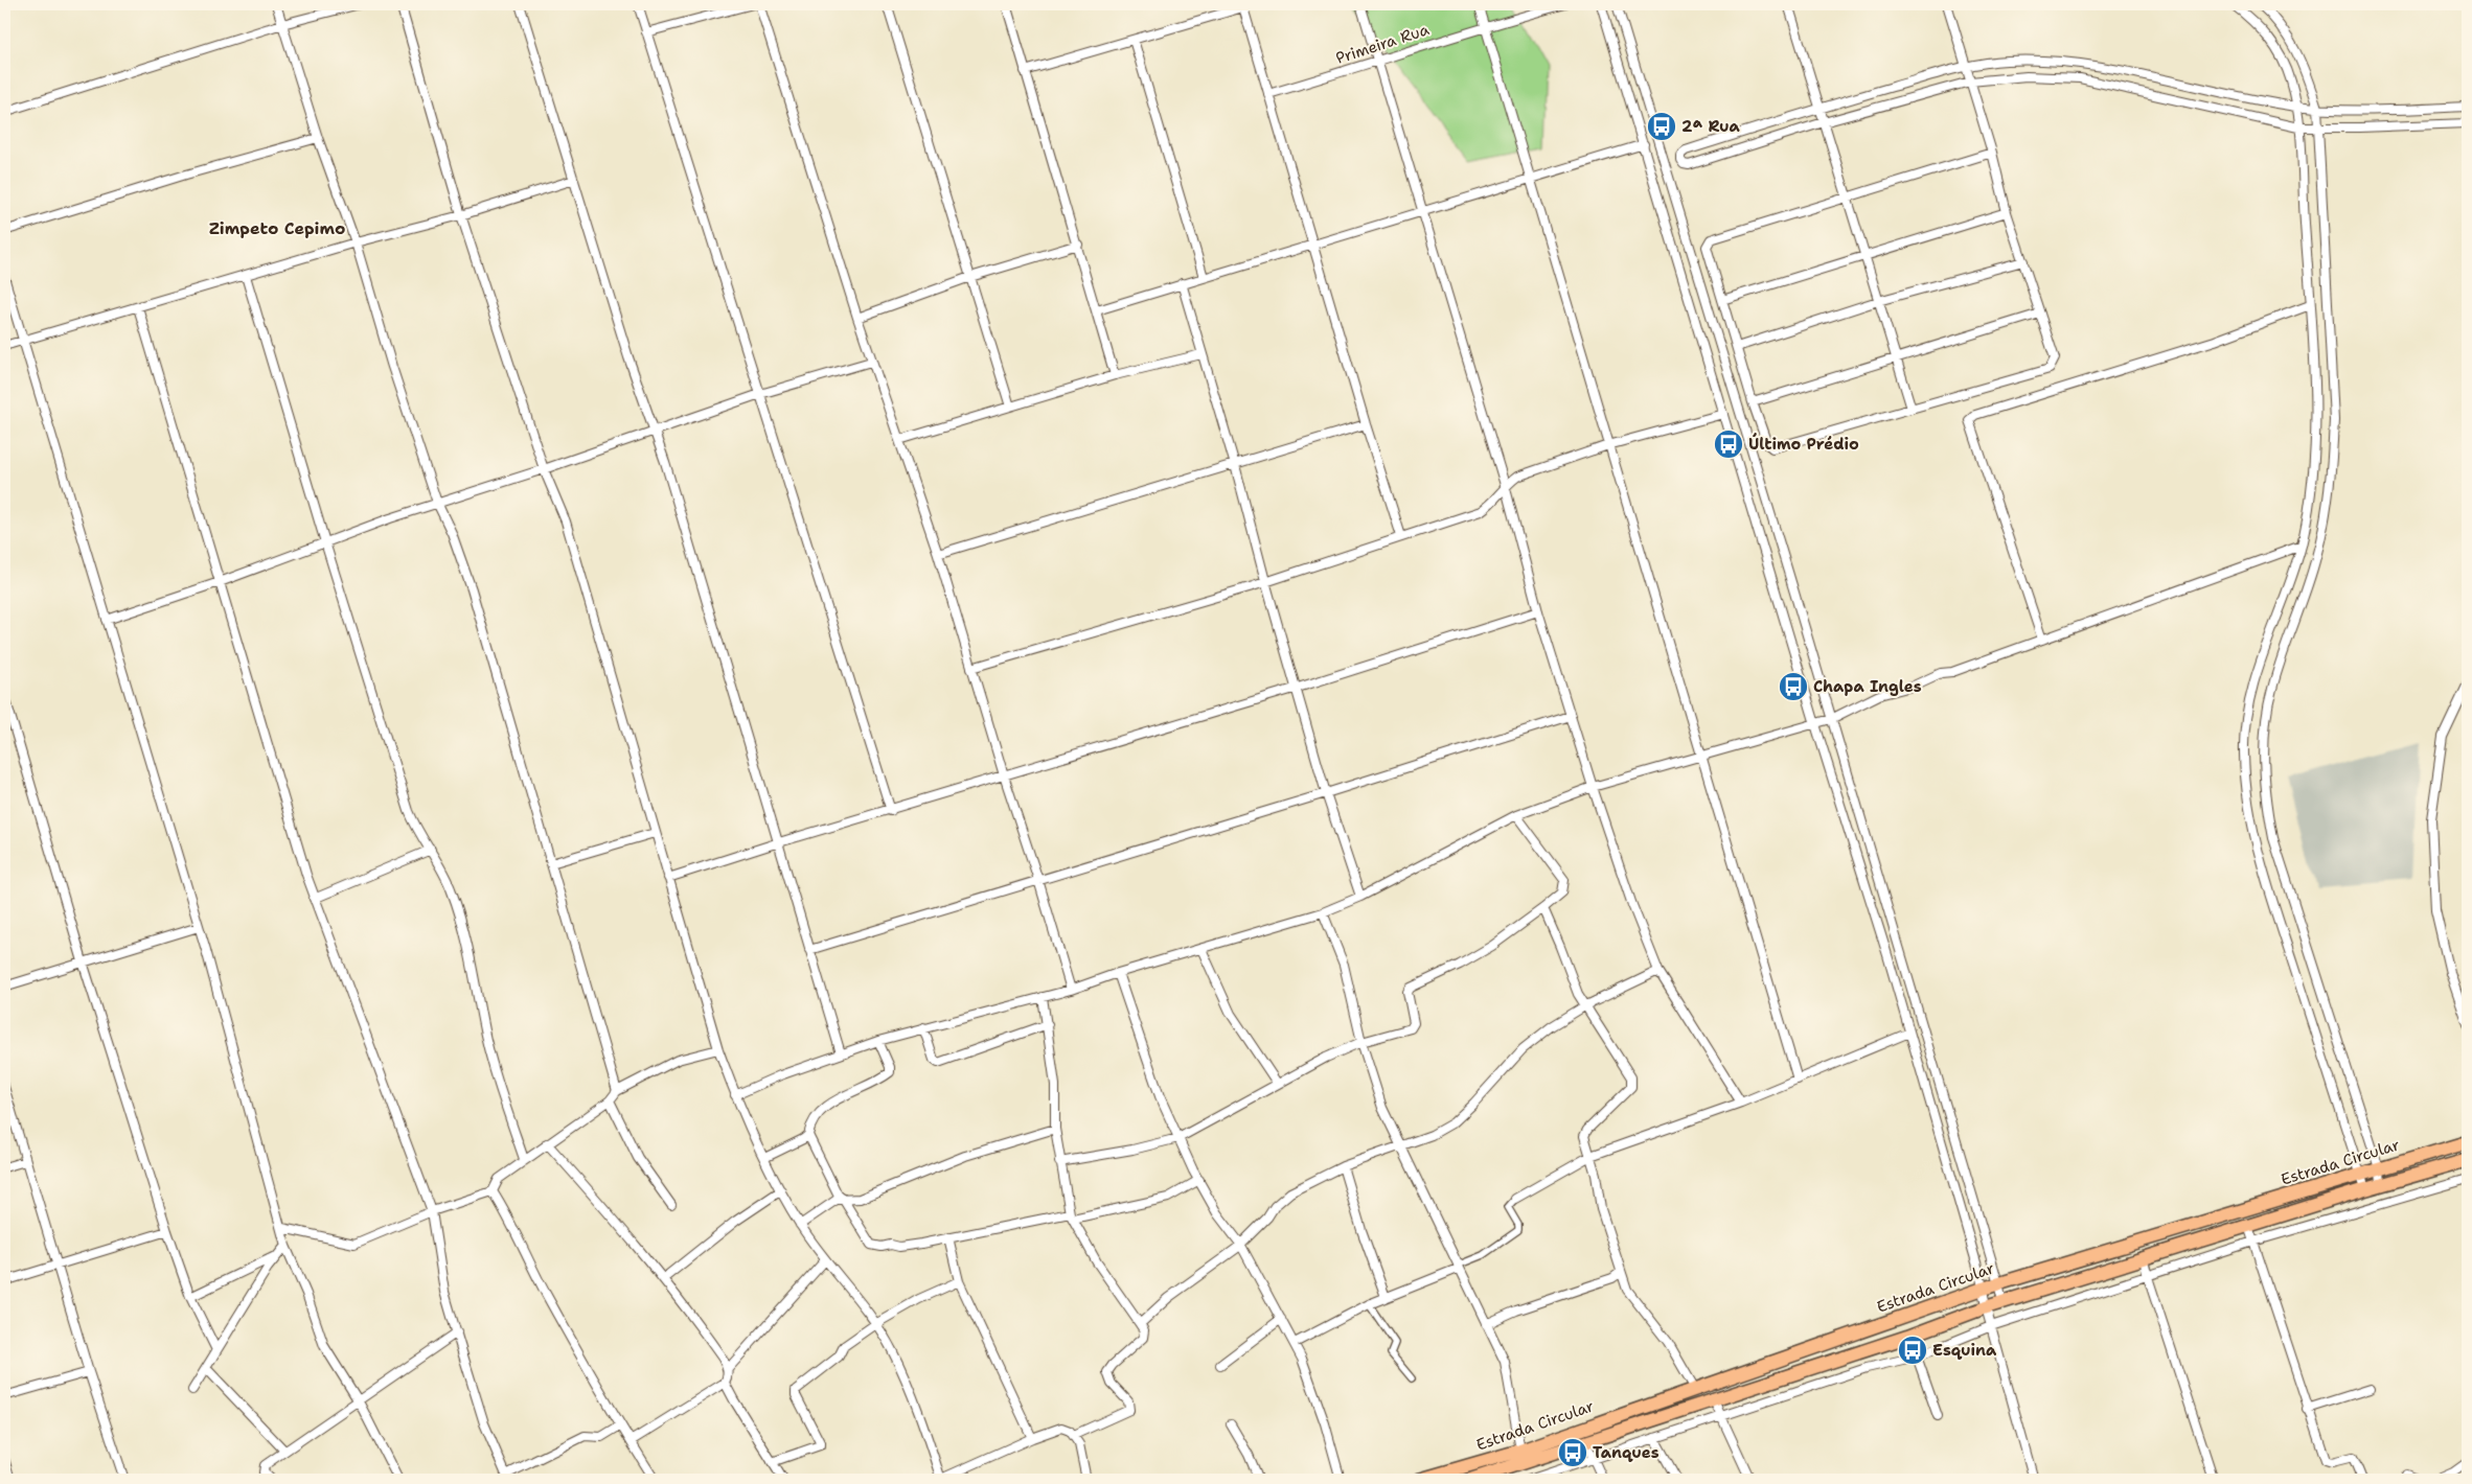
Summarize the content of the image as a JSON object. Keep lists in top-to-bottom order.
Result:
{
  "streets": {
    "main road": ["Estrada Circular"],
    "street": ["Primeira Rua"]
  },
  "districts": ["Zimpeto Cepimo"],
  "places": {
    "bus stop": [
      "2ª Rua",
      "Último Prédio",
      "Chapa Ingles",
      "Esquina",
      "Tanques"
    ]
  }
}
